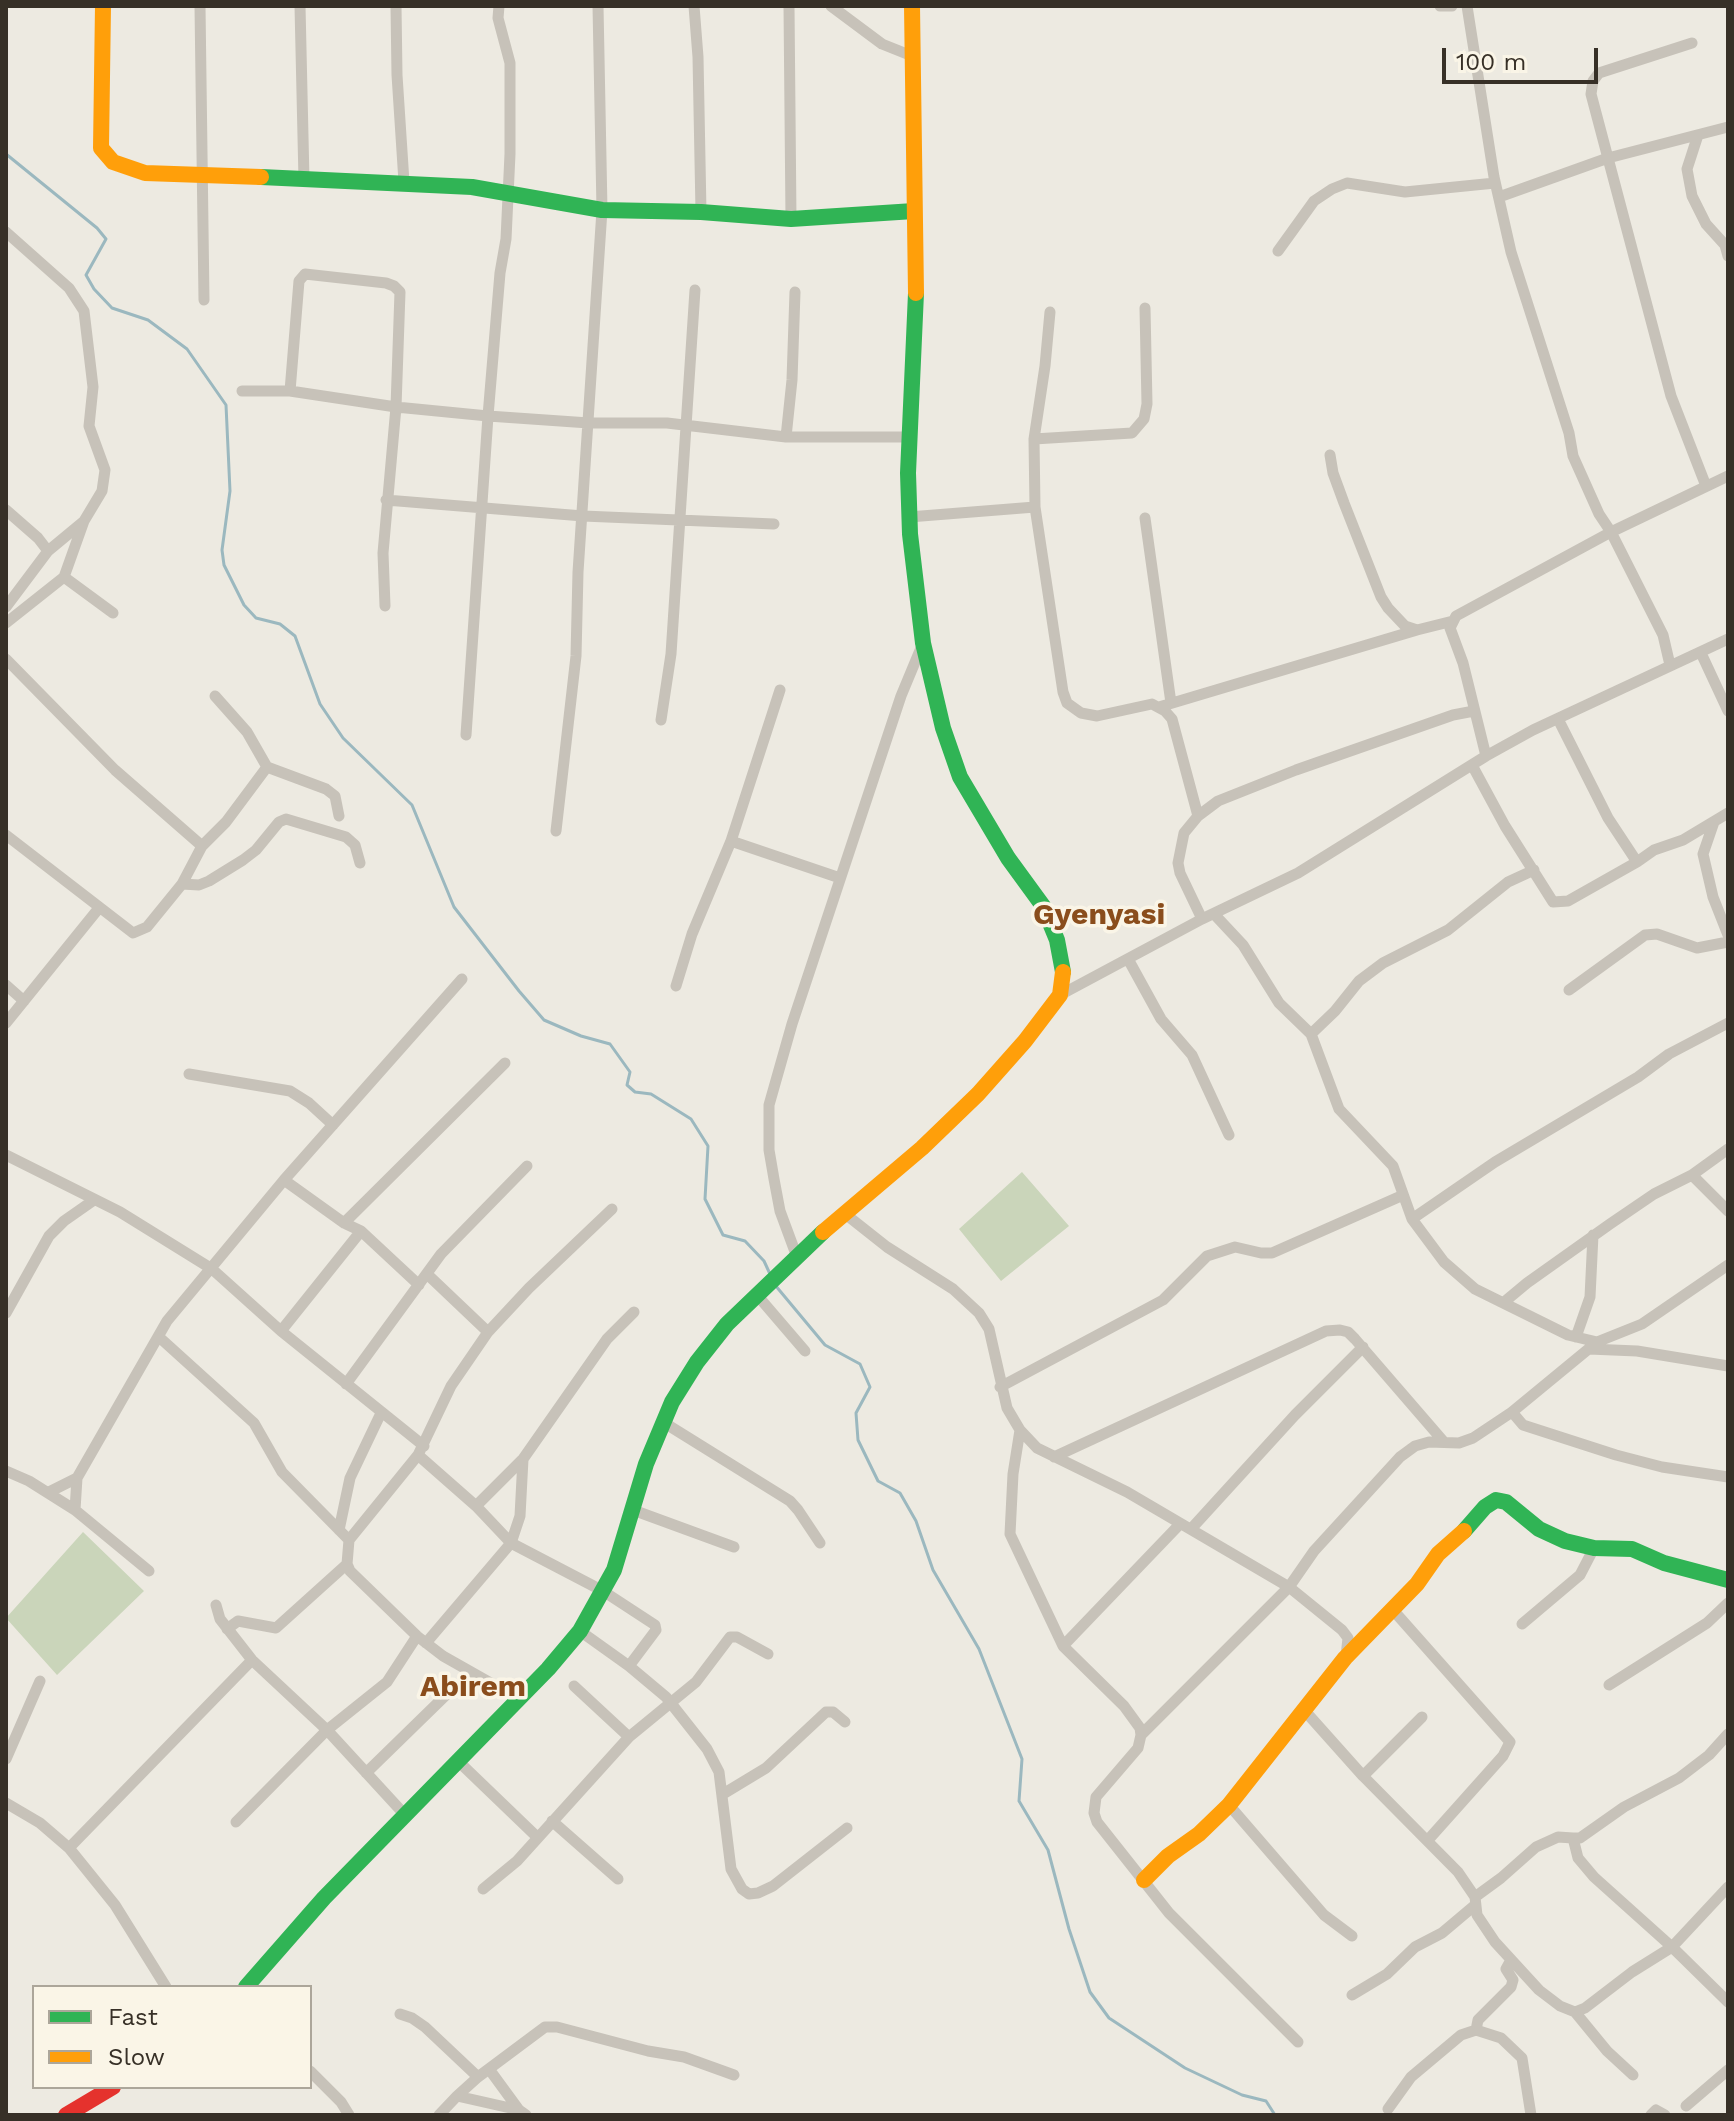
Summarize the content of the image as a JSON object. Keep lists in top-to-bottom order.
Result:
{
  "districts": ["Gyenyasi", "Abirem"],
  "legend": ["Fast", "Slow"],
  "scale_bar": "100 m"
}
